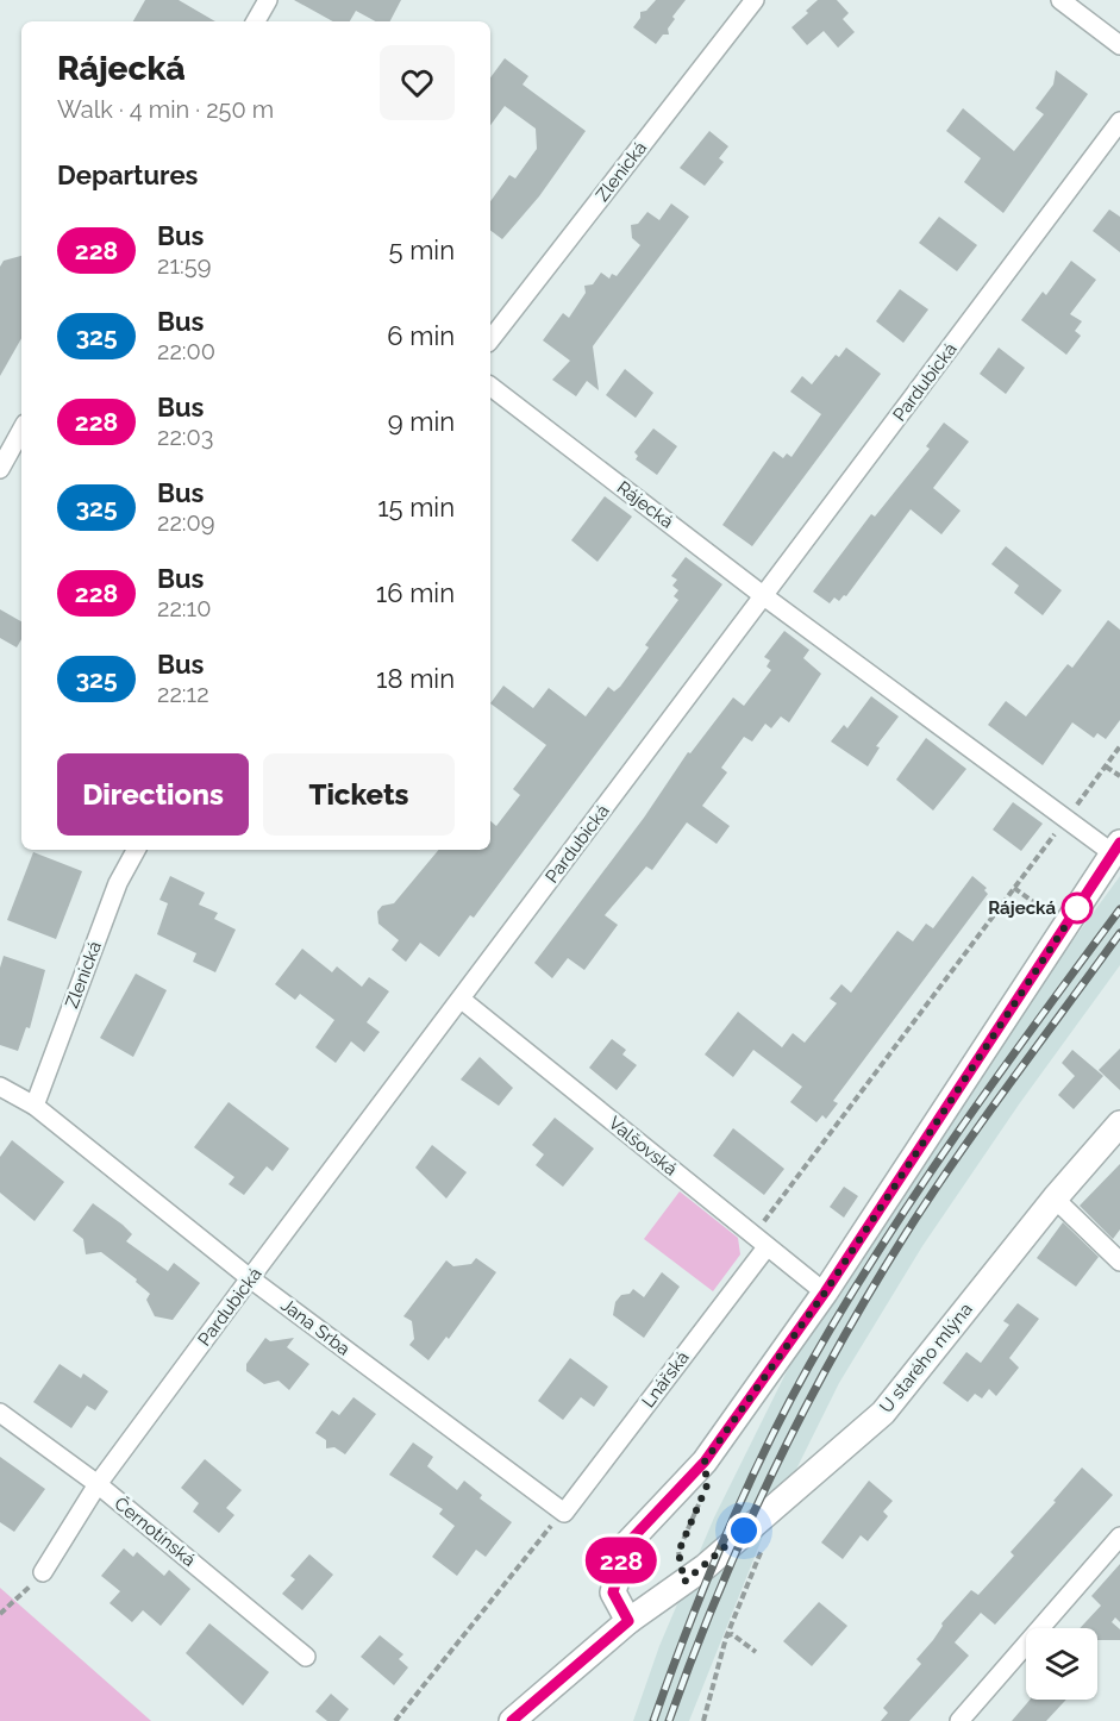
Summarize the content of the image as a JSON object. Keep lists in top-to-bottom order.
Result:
{
  "streets": {
    "street": [
      "Zlenická",
      "Pardubická",
      "Rájecká",
      "Valšovská",
      "Jana Srba",
      "U starého mlýna",
      "Lnářská",
      "Černotínská"
    ]
  },
  "crossings": [
    ["Zlenická", "Jana Srba"],
    ["Pardubická", "Rájecká"],
    ["Pardubická", "Valšovská"],
    ["Pardubická", "Jana Srba"],
    ["Pardubická", "Černotínská"],
    ["Valšovská", "Lnářská"],
    ["Jana Srba", "Lnářská"]
  ],
  "places": ["Rájecká"],
  "lines": ["bus line 228"],
  "page": {
    "on_map": "228",
    "heading": [
      ["Rájecká", "Walk · 4 min · 250 m"],
      "Departures"
    ],
    "list": [
      {
        "mark": "228",
        "name": "Bus",
        "note": "21:59",
        "value": "5 min"
      },
      {
        "mark": "325",
        "name": "Bus",
        "note": "22:00",
        "value": "6 min"
      },
      {
        "mark": "228",
        "name": "Bus",
        "note": "22:03",
        "value": "9 min"
      },
      {
        "mark": "325",
        "name": "Bus",
        "note": "22:09",
        "value": "15 min"
      },
      {
        "mark": "228",
        "name": "Bus",
        "note": "22:10",
        "value": "16 min"
      },
      {
        "mark": "325",
        "name": "Bus",
        "note": "22:12",
        "value": "18 min"
      }
    ],
    "buttons": ["Directions", "Tickets"]
  }
}
